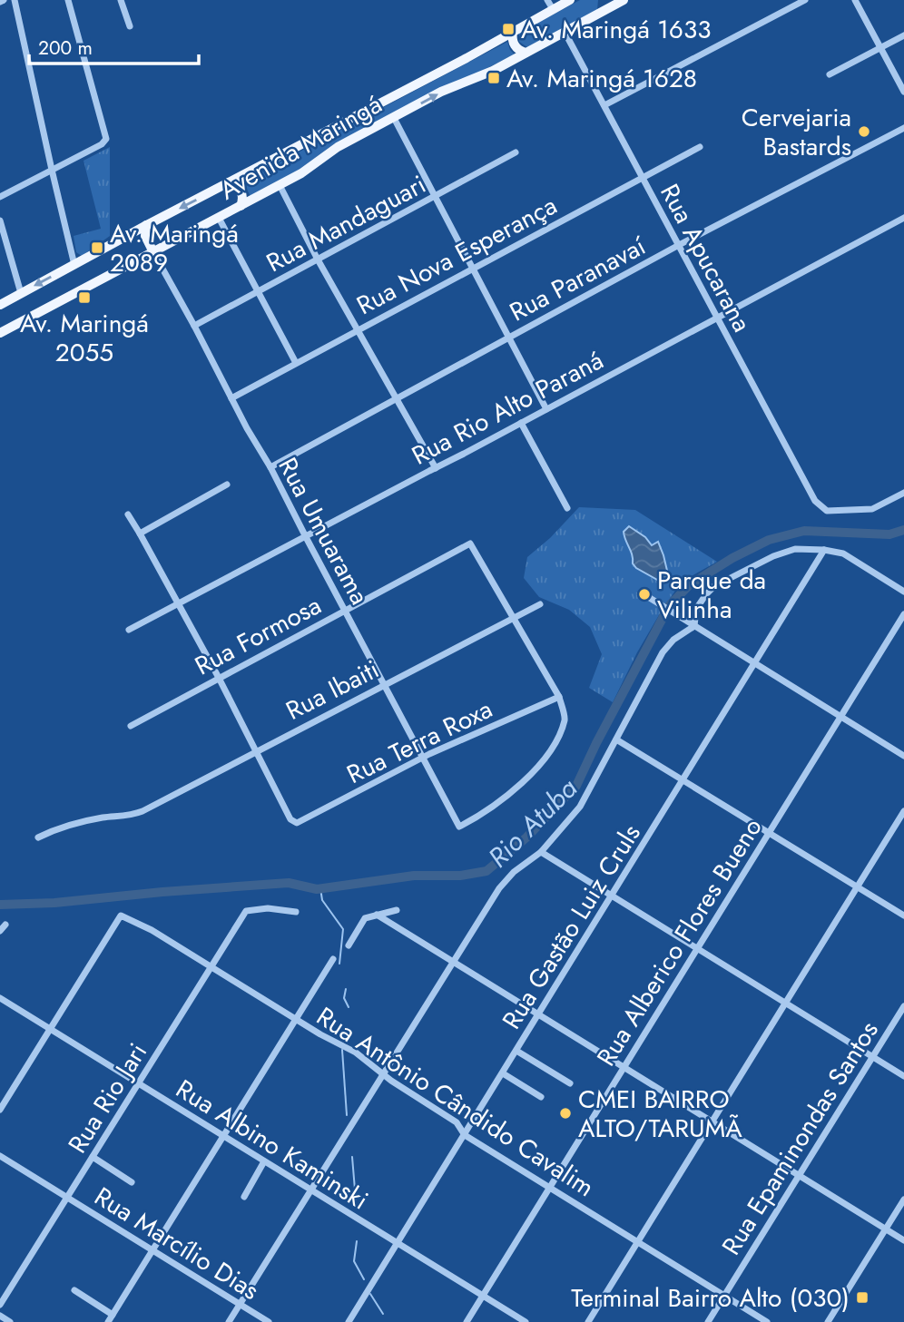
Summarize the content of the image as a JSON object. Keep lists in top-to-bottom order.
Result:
{
  "streets": {
    "main road": ["Avenida Maringá"],
    "street": [
      "Rua Mandaguari",
      "Rua Nova Esperança",
      "Rua Apucarana",
      "Rua Paranavaí",
      "Rua Rio Alto Paraná",
      "Rua Umuarama",
      "Rua Formosa",
      "Rua Ibaiti",
      "Rua Terra Roxa",
      "Rua Gastão Luiz Cruls",
      "Rua Alberico Flores Bueno",
      "Rua Rio Jari",
      "Rua Antônio Cândido Cavalim",
      "Rua Epaminondas Santos",
      "Rua Albino Kaminski",
      "Rua Marcílio Dias"
    ]
  },
  "crossings": [
    ["Avenida Maringá", "Rua Apucarana"],
    ["Avenida Maringá", "Rua Umuarama"],
    ["Rua Mandaguari", "Rua Umuarama"],
    ["Rua Nova Esperança", "Rua Apucarana"],
    ["Rua Nova Esperança", "Rua Umuarama"],
    ["Rua Apucarana", "Rua Paranavaí"],
    ["Rua Apucarana", "Rua Rio Alto Paraná"],
    ["Rua Paranavaí", "Rua Umuarama"],
    ["Rua Rio Alto Paraná", "Rua Umuarama"],
    ["Rua Umuarama", "Rua Formosa"],
    ["Rua Umuarama", "Rua Ibaiti"],
    ["Rua Umuarama", "Rua Terra Roxa"],
    ["Rua Formosa", "Rua Ibaiti"],
    ["Rua Ibaiti", "Rua Terra Roxa"],
    ["Rua Gastão Luiz Cruls", "Rua Antônio Cândido Cavalim"],
    ["Rua Gastão Luiz Cruls", "Rua Albino Kaminski"],
    ["Rua Alberico Flores Bueno", "Rua Antônio Cândido Cavalim"],
    ["Rua Alberico Flores Bueno", "Rua Albino Kaminski"],
    ["Rua Rio Jari", "Rua Antônio Cândido Cavalim"],
    ["Rua Rio Jari", "Rua Albino Kaminski"],
    ["Rua Rio Jari", "Rua Marcílio Dias"],
    ["Rua Antônio Cândido Cavalim", "Rua Epaminondas Santos"],
    ["Rua Antônio Cândido Cavalim", "Rua Albino Kaminski"]
  ],
  "water": ["Rio Atuba"],
  "places": {
    "transit": [
      "Av. Maringá 1633",
      "Av. Maringá 1628",
      "Av. Maringá 2089",
      "Av. Maringá 2055",
      "Terminal Bairro Alto (030)"
    ],
    "other": ["Cervejaria Bastards", "Parque da Vilinha", "CMEI BAIRRO ALTO/TARUMÃ"]
  },
  "scale_bar": "200 m"
}
